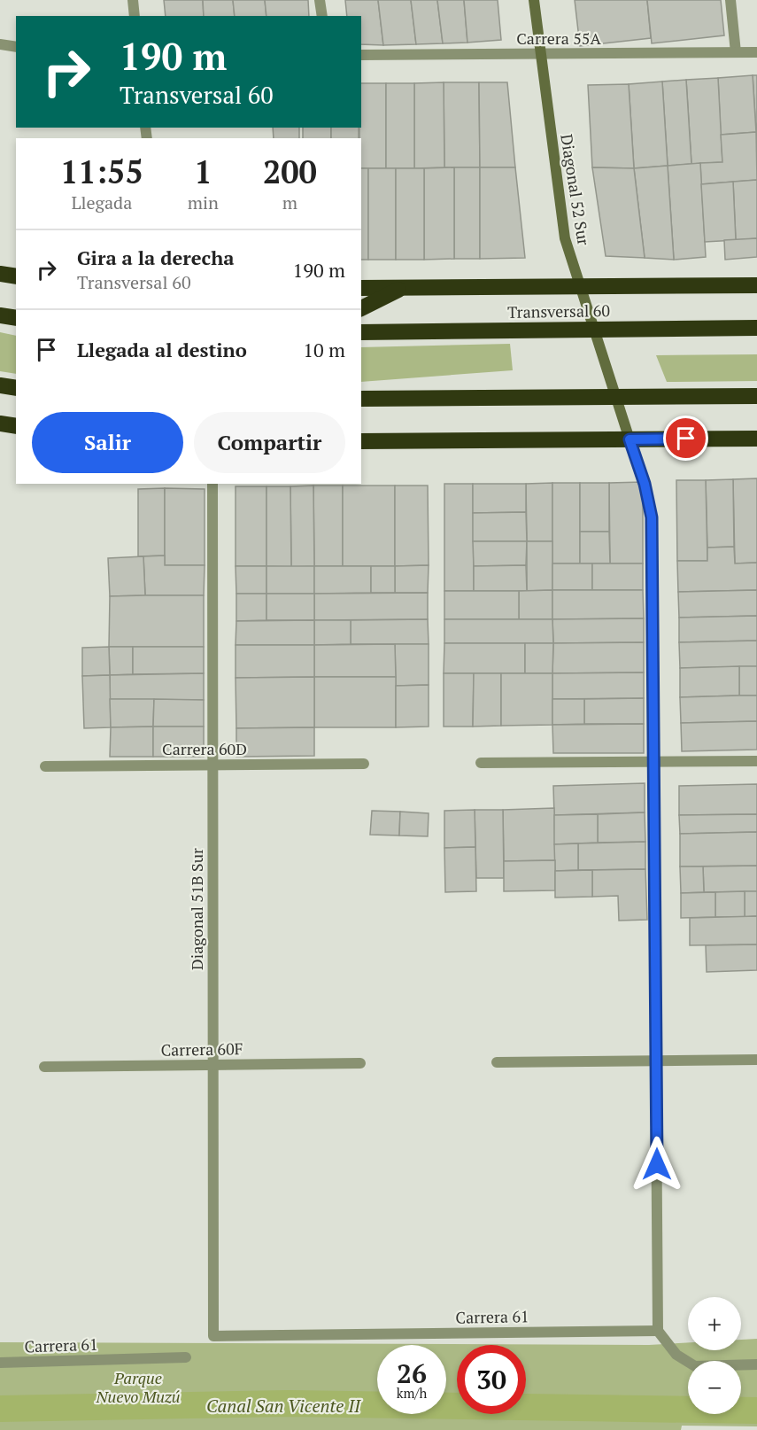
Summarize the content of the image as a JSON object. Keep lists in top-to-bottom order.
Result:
{
  "streets": {
    "highway": ["Transversal 60"],
    "street": [
      "Carrera 55A",
      "Diagonal 52 Sur",
      "Carrera 60D",
      "Diagonal 51B Sur",
      "Carrera 60F",
      "Carrera 61"
    ]
  },
  "crossings": [
    ["Carrera 55A", "Diagonal 52 Sur"],
    ["Diagonal 52 Sur", "Transversal 60"],
    ["Carrera 60D", "Diagonal 51B Sur"],
    ["Diagonal 51B Sur", "Carrera 60F"],
    ["Diagonal 51B Sur", "Carrera 61"]
  ],
  "water": ["Canal San Vicente II"],
  "parks": ["Parque Nuevo Muzú"],
  "page": {
    "turn": ["190 m", "Transversal 60"],
    "eta": [
      "11:55",
      "Llegada",
      "1",
      "min",
      "200",
      "m"
    ],
    "list": [
      {
        "name": "Gira a la derecha",
        "note": "Transversal 60",
        "value": "190 m"
      },
      {
        "name": "Llegada al destino",
        "value": "10 m"
      }
    ],
    "buttons": ["Salir", "Compartir"],
    "map_buttons": ["+", "−"],
    "speed": "26 km/h",
    "limit": "30"
  }
}
